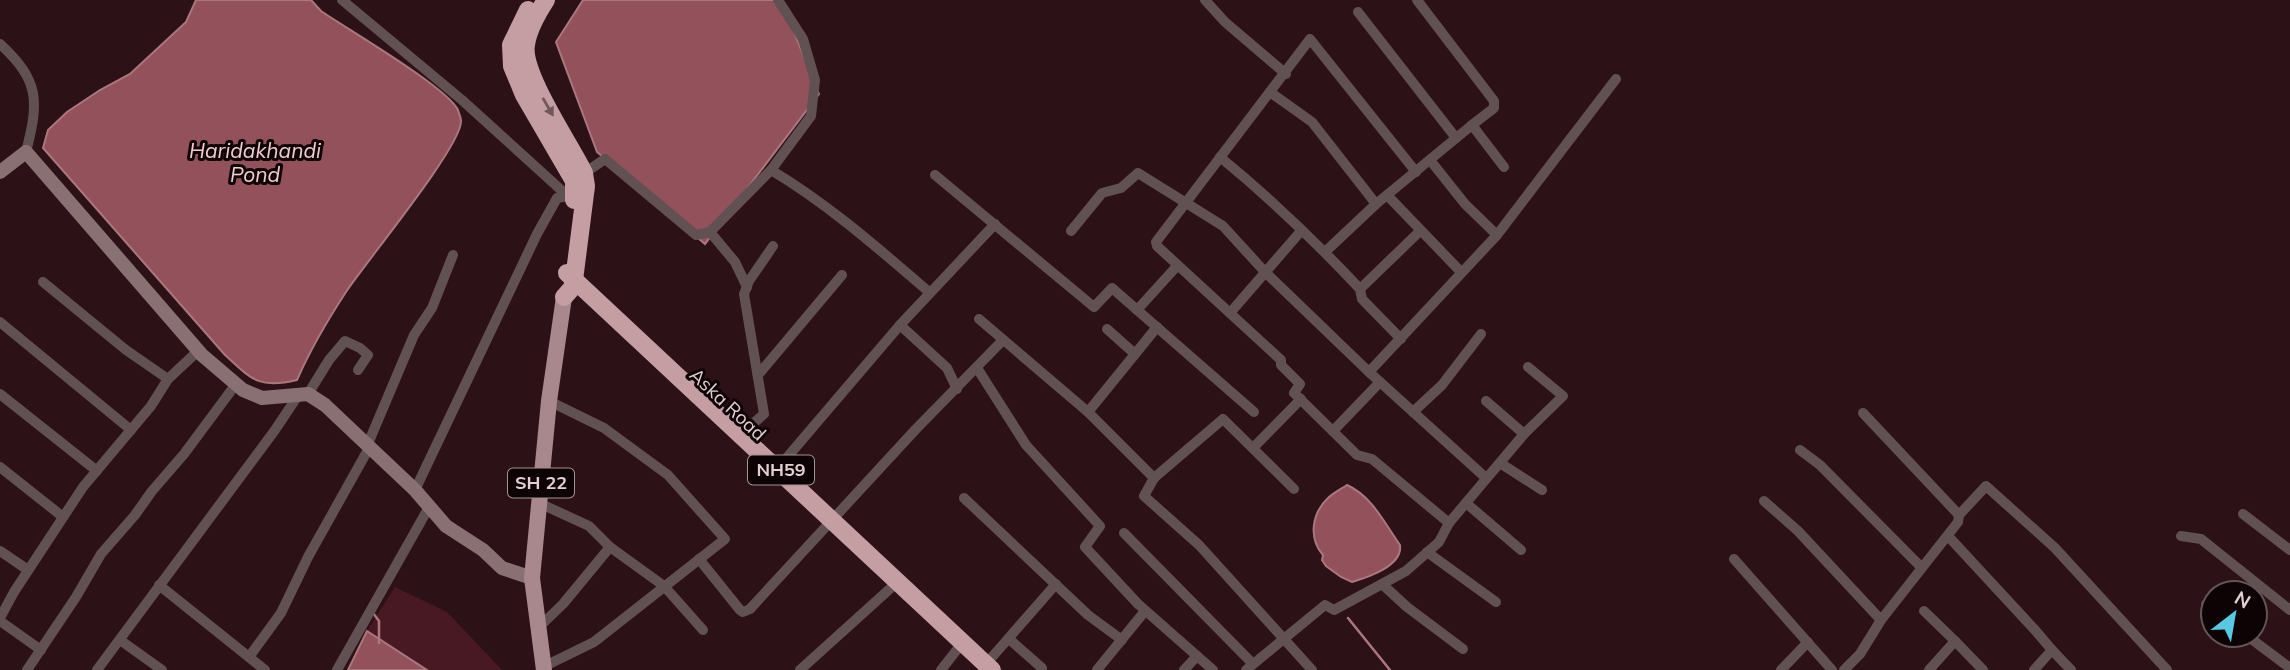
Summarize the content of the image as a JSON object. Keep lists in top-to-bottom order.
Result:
{
  "streets": {
    "highway": ["Aska Road", "NH59"],
    "main road": ["SH 22"]
  },
  "crossings": [
    ["Aska Road", "NH59"],
    ["Aska Road", "SH 22"],
    ["NH59", "SH 22"]
  ],
  "water": ["Haridakhandi Pond"],
  "north": "top right"
}
